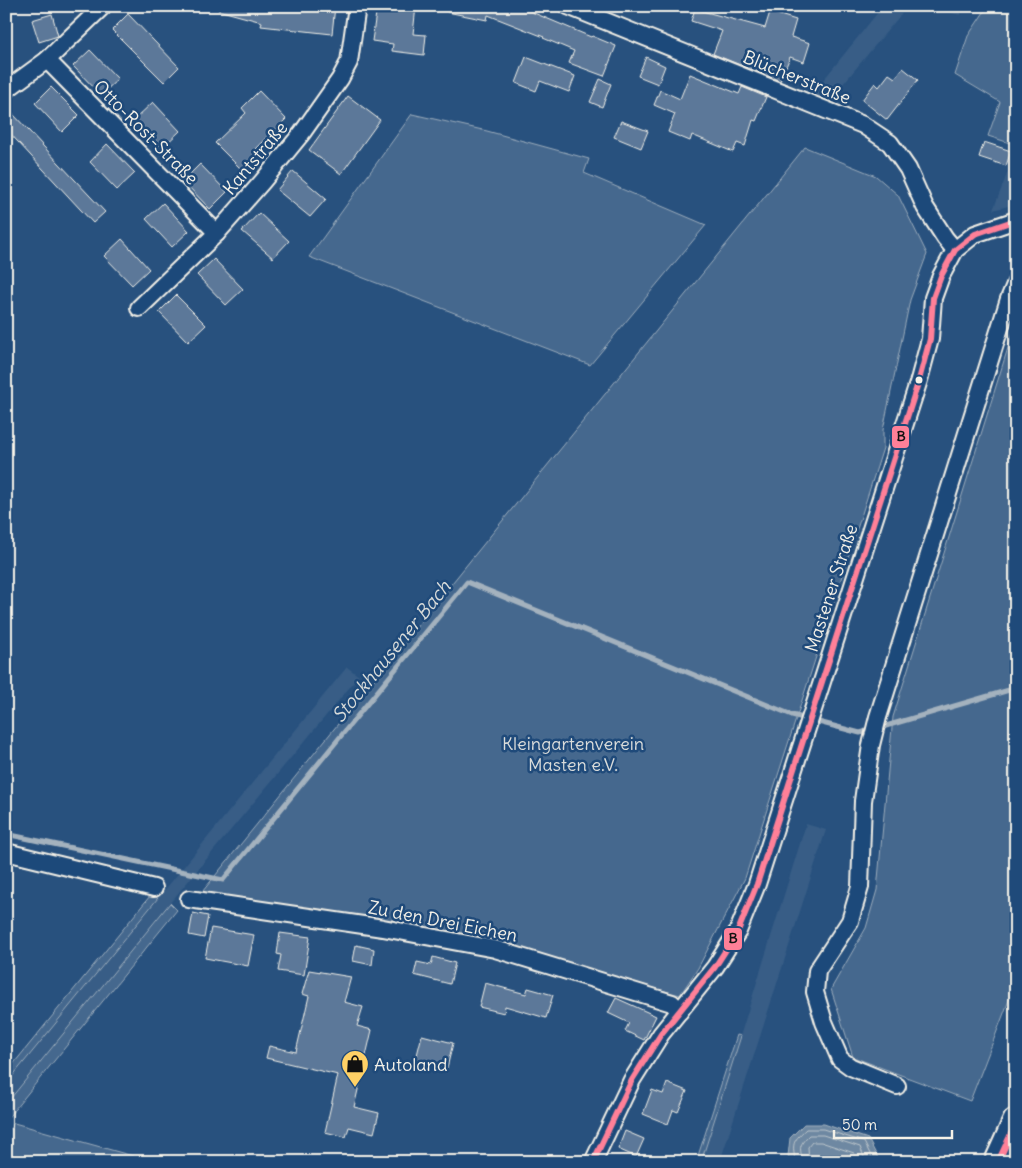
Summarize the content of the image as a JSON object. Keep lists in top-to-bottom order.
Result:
{
  "streets": {
    "street": [
      "Blücherstraße",
      "Otto-Rost-Straße",
      "Kantstraße",
      "Mastener Straße",
      "Zu den Drei Eichen"
    ]
  },
  "crossings": [
    ["Blücherstraße", "Mastener Straße"],
    ["Otto-Rost-Straße", "Kantstraße"],
    ["Mastener Straße", "Zu den Drei Eichen"]
  ],
  "water": ["Stockhausener Bach"],
  "parks": ["Kleingartenverein Masten e.V."],
  "places": {
    "shop": ["Autoland"]
  },
  "lines": ["transit line B"],
  "scale_bar": "50 m"
}
